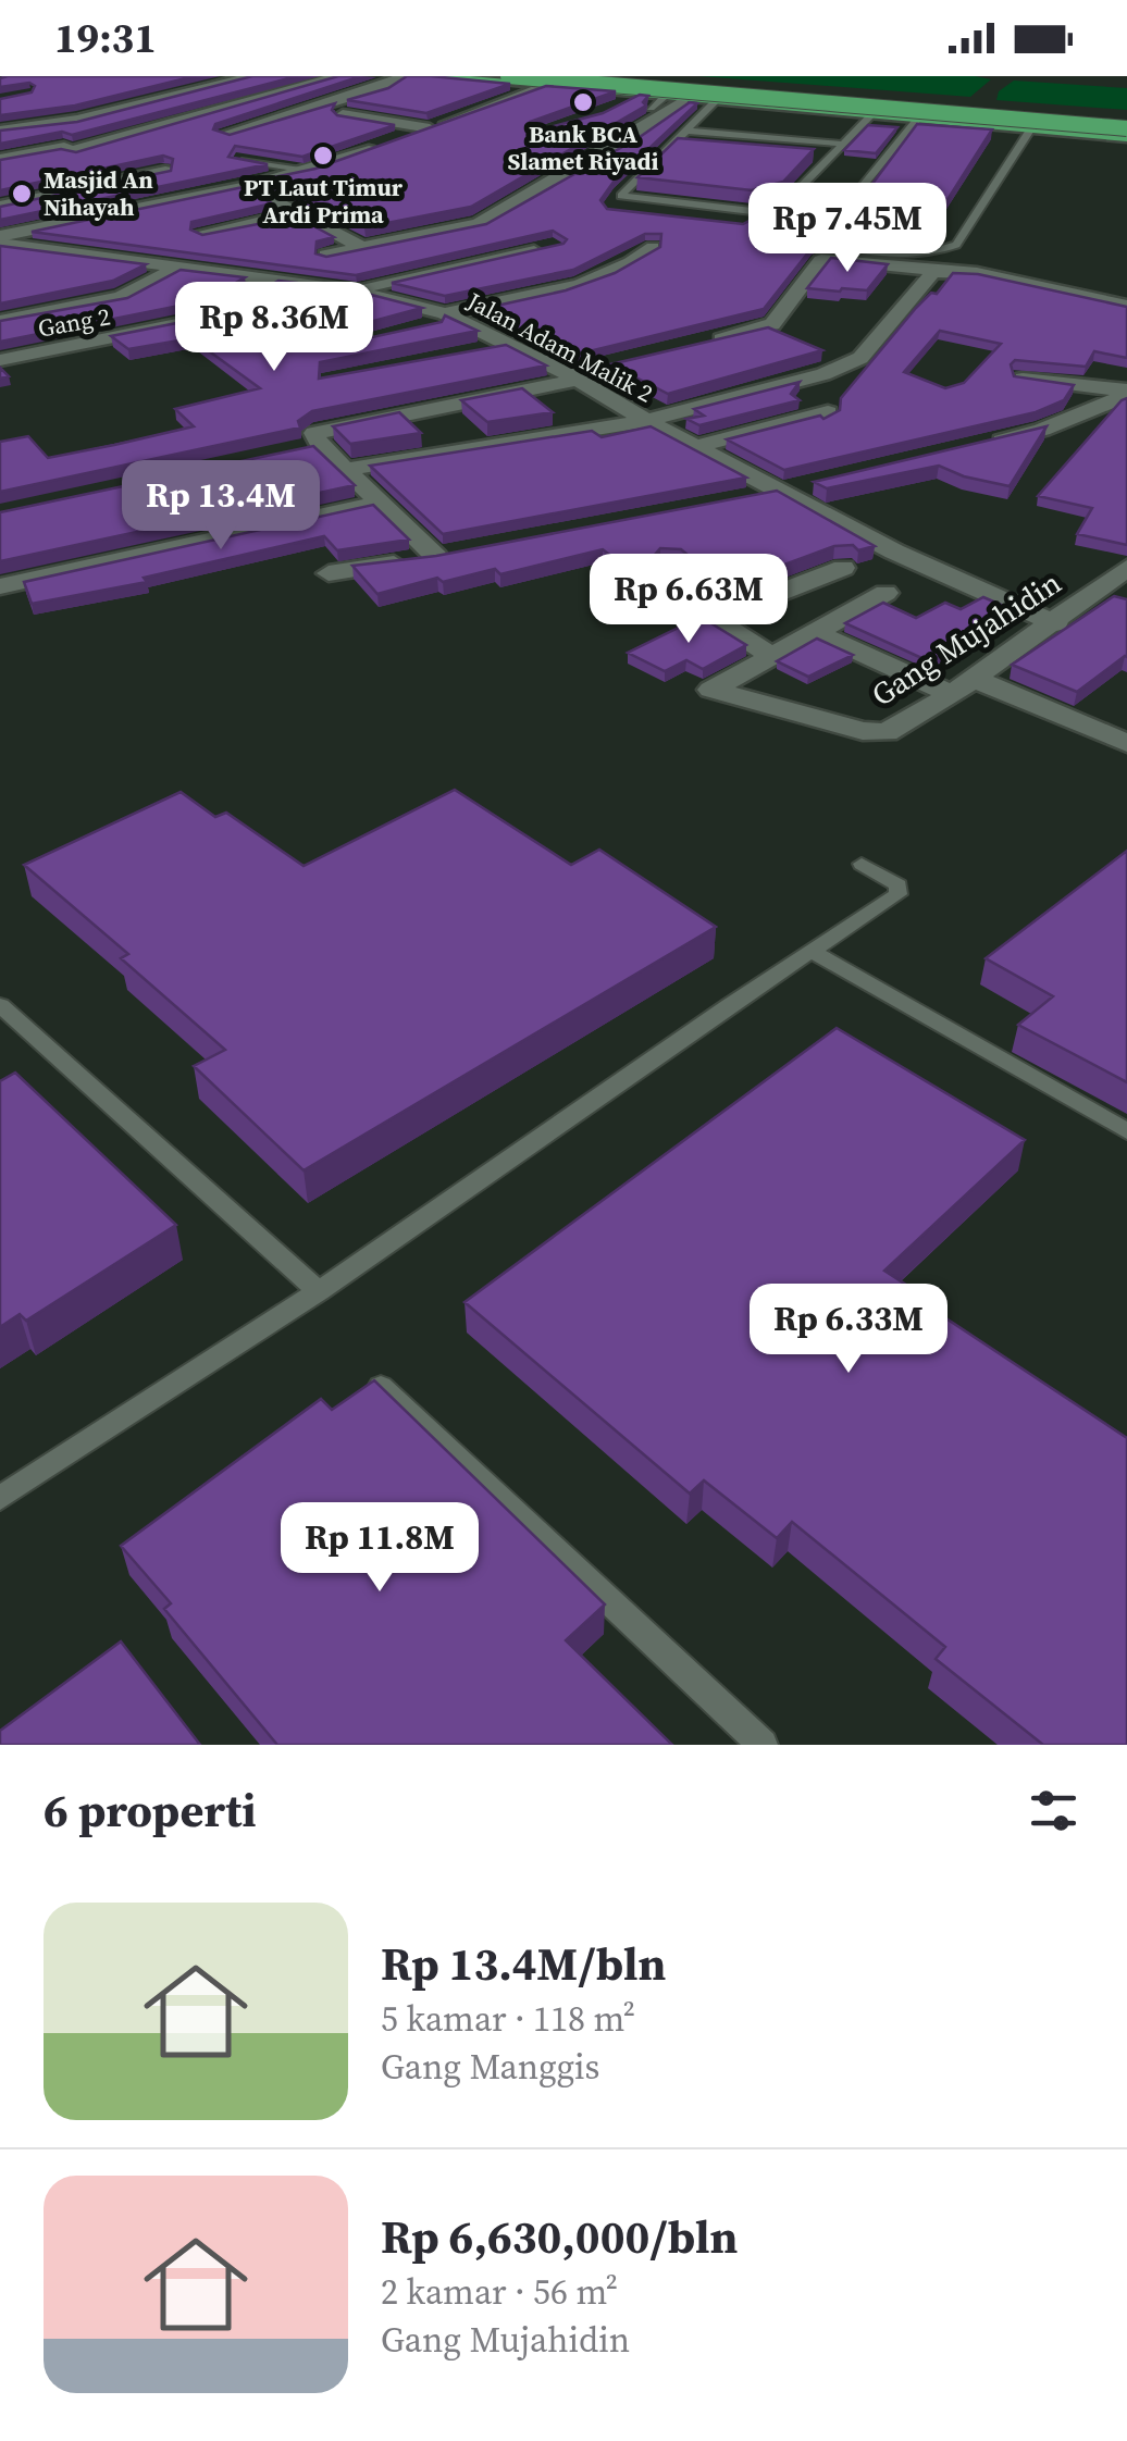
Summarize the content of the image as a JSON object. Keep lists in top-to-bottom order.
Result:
{
  "streets": {
    "street": ["Gang 2", "Jalan Adam Malik 2", "Gang Mujahidin"]
  },
  "crossings": [
    ["Gang 2", "Jalan Adam Malik 2"],
    ["Jalan Adam Malik 2", "Gang Mujahidin"]
  ],
  "places": ["Bank BCA Slamet Riyadi", "PT Laut Timur Ardi Prima", "Masjid An Nihayah"],
  "page": {
    "status": "19:31",
    "price": [
      "Rp 7.45M",
      "Rp 8.36M",
      "Rp 13.4M",
      "Rp 6.63M",
      "Rp 6.33M",
      "Rp 11.8M"
    ],
    "heading": "6 properti",
    "list": [
      {
        "name": "Rp 13.4M/bln",
        "note": "5 kamar · 118 m² · Gang Manggis"
      },
      {
        "name": "Rp 6,630,000/bln",
        "note": "2 kamar · 56 m² · Gang Mujahidin"
      }
    ]
  }
}
